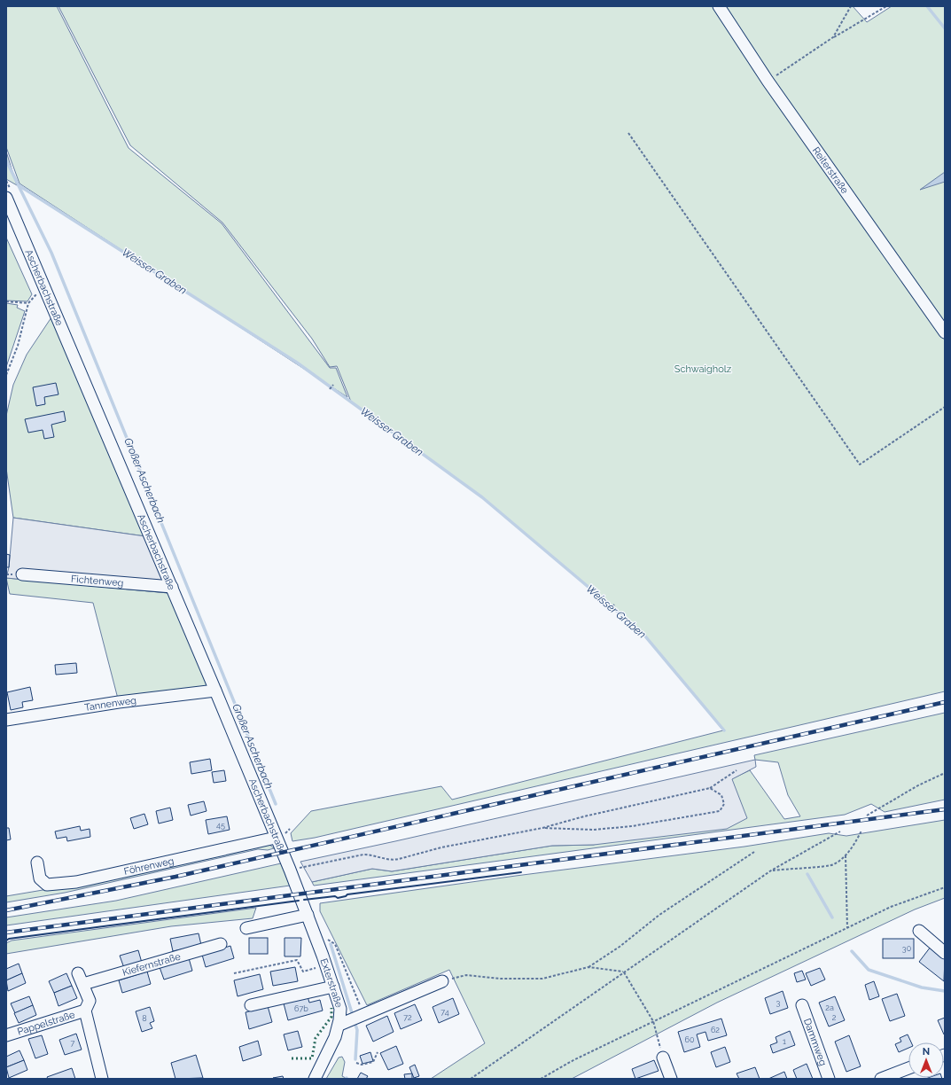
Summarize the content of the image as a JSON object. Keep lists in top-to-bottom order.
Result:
{
  "streets": {
    "street": [
      "Reiterstraße",
      "Ascherbachstraße",
      "Fichtenweg",
      "Tannenweg",
      "Föhrenweg",
      "Kiefernstraße",
      "Exterstraße",
      "Pappelstraße",
      "Dammweg"
    ]
  },
  "crossings": [
    ["Ascherbachstraße", "Fichtenweg"],
    ["Ascherbachstraße", "Tannenweg"],
    ["Ascherbachstraße", "Föhrenweg"],
    ["Ascherbachstraße", "Exterstraße"]
  ],
  "water": ["Weisser Graben", "Großer Ascherbach"],
  "parks": ["Schwaigholz"],
  "house_numbers": [
    "45",
    "30",
    "3",
    "2a",
    "67b",
    "74",
    "72",
    "2",
    "8",
    "62",
    "60",
    "1",
    "7"
  ],
  "north": "top"
}
